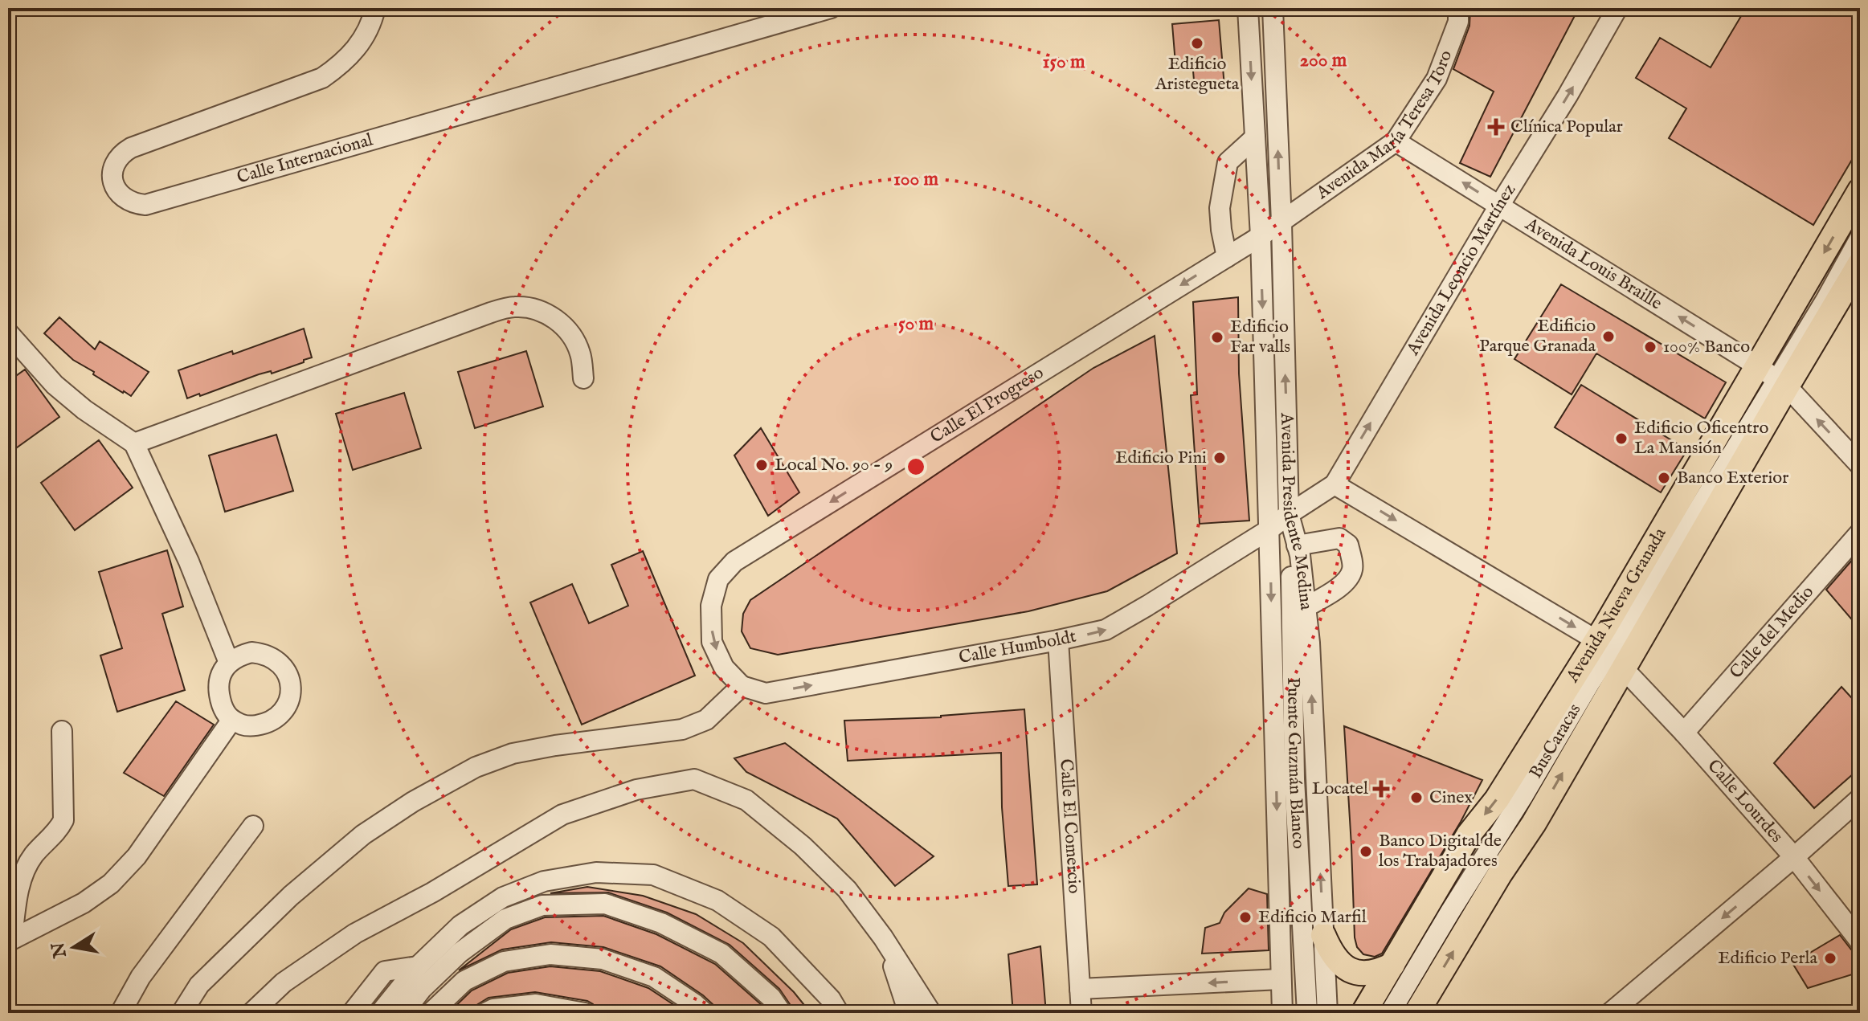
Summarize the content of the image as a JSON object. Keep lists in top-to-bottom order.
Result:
{
  "streets": {
    "main road": ["Avenida Nueva Granada"],
    "street": [
      "Avenida María Teresa Toro",
      "Calle Internacional",
      "Avenida Louis Braille",
      "Avenida Leoncio Martínez",
      "Calle El Progreso",
      "Avenida Presidente Medina",
      "Calle del Medio",
      "Calle Humboldt",
      "BusCaracas",
      "Puente Guzmán Blanco",
      "Calle Lourdes",
      "Calle El Comercio"
    ]
  },
  "crossings": [
    ["Avenida María Teresa Toro", "Avenida Louis Braille"],
    ["Avenida María Teresa Toro", "Calle El Progreso"],
    ["Avenida María Teresa Toro", "Avenida Presidente Medina"],
    ["Avenida Louis Braille", "Avenida Leoncio Martínez"],
    ["Avenida Louis Braille", "Avenida Nueva Granada"],
    ["Avenida Leoncio Martínez", "Avenida Presidente Medina"],
    ["Avenida Leoncio Martínez", "Calle Humboldt"],
    ["Avenida Leoncio Martínez", "Puente Guzmán Blanco"],
    ["Avenida Leoncio Martínez", "Calle Lourdes"],
    ["Calle El Progreso", "Avenida Presidente Medina"],
    ["Calle El Progreso", "Calle Humboldt"],
    ["Avenida Presidente Medina", "Calle Humboldt"],
    ["Avenida Presidente Medina", "Puente Guzmán Blanco"],
    ["Avenida Nueva Granada", "BusCaracas"],
    ["Avenida Nueva Granada", "Calle Lourdes"],
    ["Calle del Medio", "Calle Lourdes"],
    ["Calle Humboldt", "Puente Guzmán Blanco"],
    ["Calle Humboldt", "Calle El Comercio"],
    ["BusCaracas", "Calle Lourdes"]
  ],
  "one_way": [
    "Avenida Louis Braille",
    "Avenida Leoncio Martínez",
    "Calle El Progreso",
    "Calle Humboldt",
    "Calle Lourdes"
  ],
  "places": {
    "other": [
      "Edificio Aristegueta",
      "Edificio Parque Granada",
      "Edificio Far valls",
      "100% Banco",
      "Edificio Oficentro La Mansión",
      "Edificio Pini",
      "Local No. 90 - 9",
      "Banco Exterior",
      "Cinex",
      "Banco Digital de los Trabajadores",
      "Edificio Marfil",
      "Edificio Perla"
    ],
    "health": ["Clínica Popular", "Locatel"]
  },
  "north": "left",
  "rings": [
    "200 m",
    "150 m",
    "100 m",
    "50 m"
  ]
}
